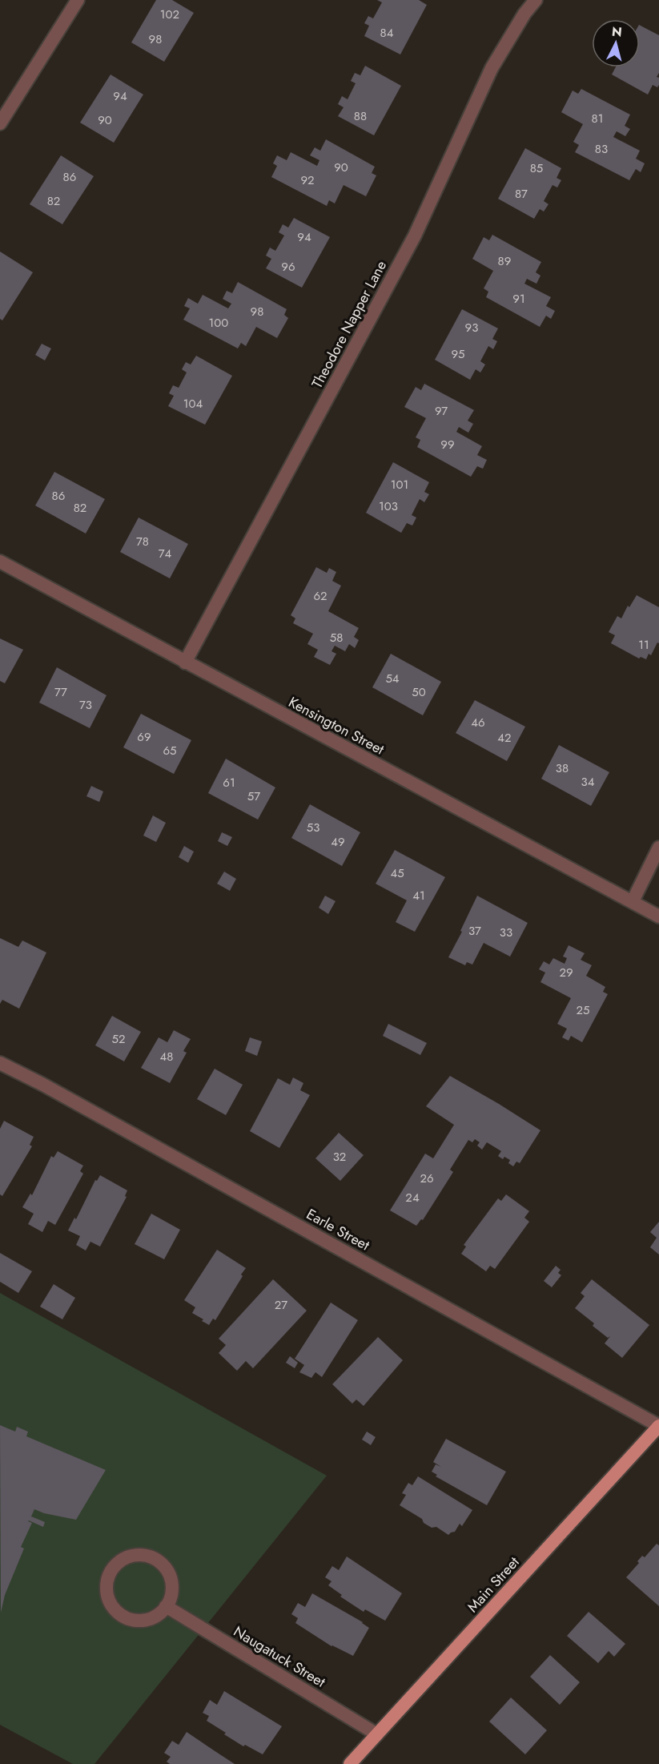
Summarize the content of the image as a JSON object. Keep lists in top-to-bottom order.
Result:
{
  "streets": {
    "main road": ["Main Street"],
    "street": [
      "Theodore Napper Lane",
      "Kensington Street",
      "Earle Street",
      "Naugatuck Street"
    ]
  },
  "crossings": [
    ["Theodore Napper Lane", "Kensington Street"],
    ["Earle Street", "Main Street"],
    ["Main Street", "Naugatuck Street"]
  ],
  "house_numbers": [
    "102",
    "84",
    "98",
    "94",
    "88",
    "81",
    "90",
    "83",
    "90",
    "85",
    "86",
    "92",
    "87",
    "82",
    "94",
    "89",
    "96",
    "91",
    "98",
    "100",
    "93",
    "95",
    "104",
    "97",
    "99",
    "101",
    "86",
    "103",
    "82",
    "78",
    "74",
    "62",
    "58",
    "11",
    "54",
    "77",
    "50",
    "73",
    "46",
    "69",
    "42",
    "65",
    "38",
    "34",
    "61",
    "57",
    "53",
    "49",
    "45",
    "41",
    "37",
    "33",
    "29",
    "25",
    "52",
    "48",
    "32",
    "26",
    "24",
    "27"
  ],
  "north": "top"
}
